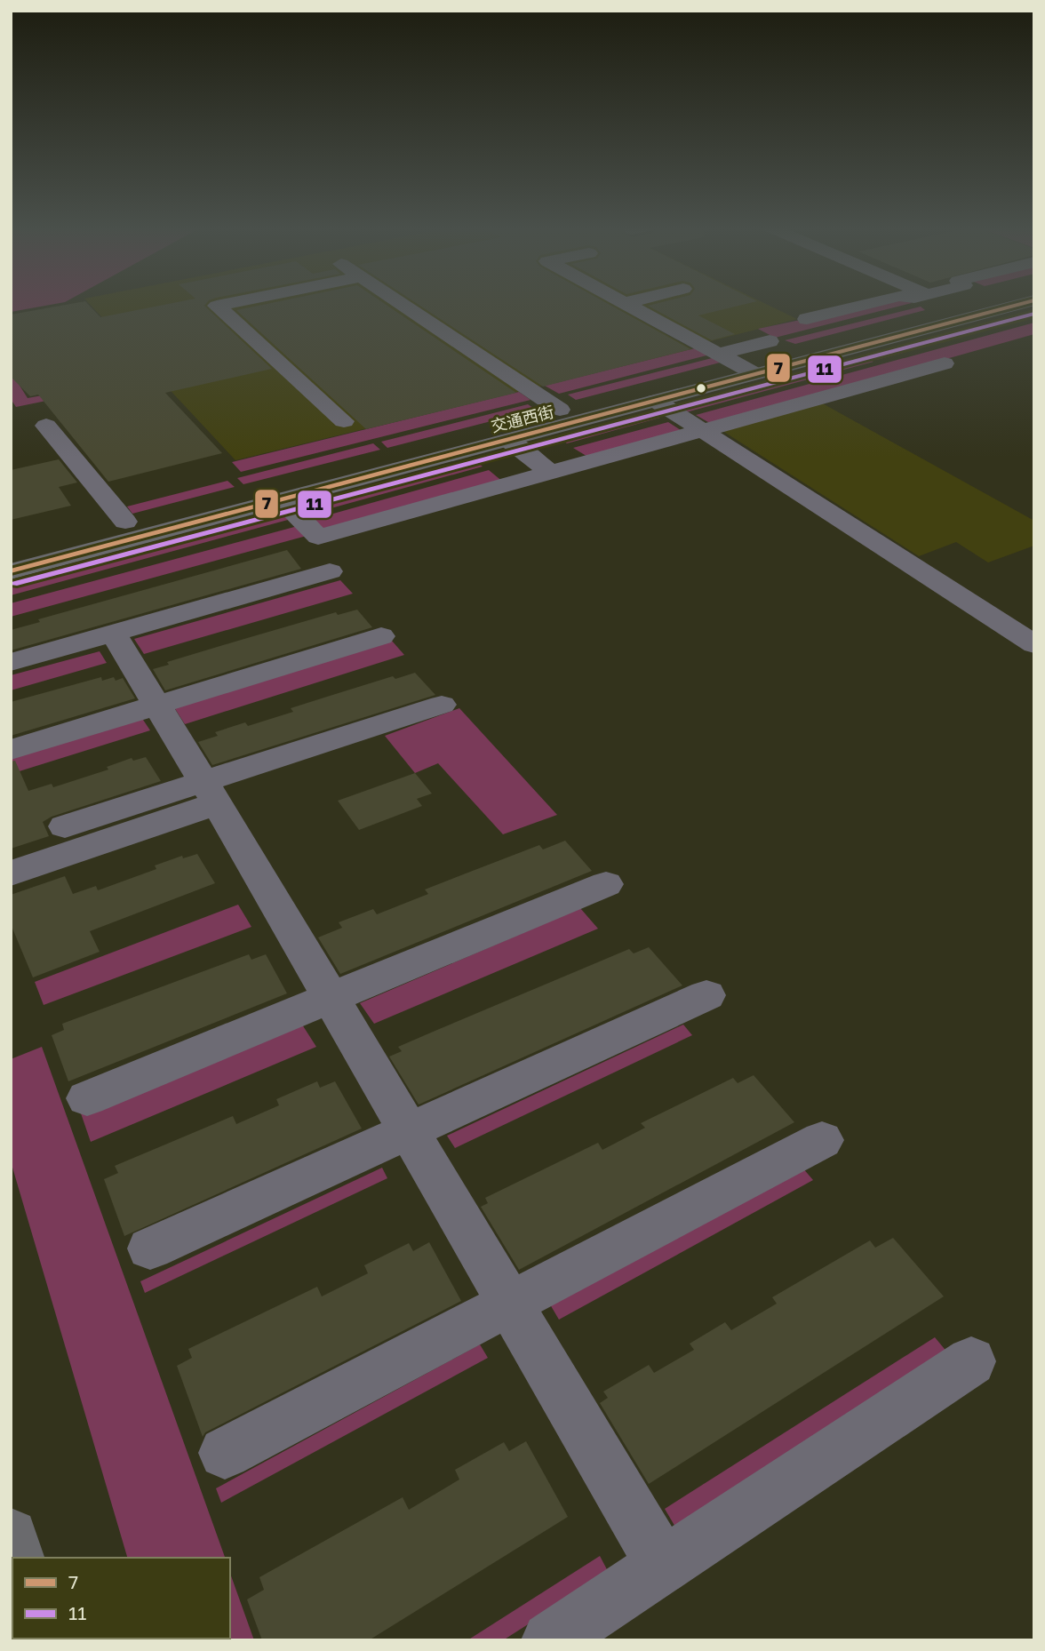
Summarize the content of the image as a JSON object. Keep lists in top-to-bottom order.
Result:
{
  "streets": {
    "main road": ["交通西街"]
  },
  "lines": ["transit line 7", "transit line 11"],
  "legend": ["7", "11"]
}
